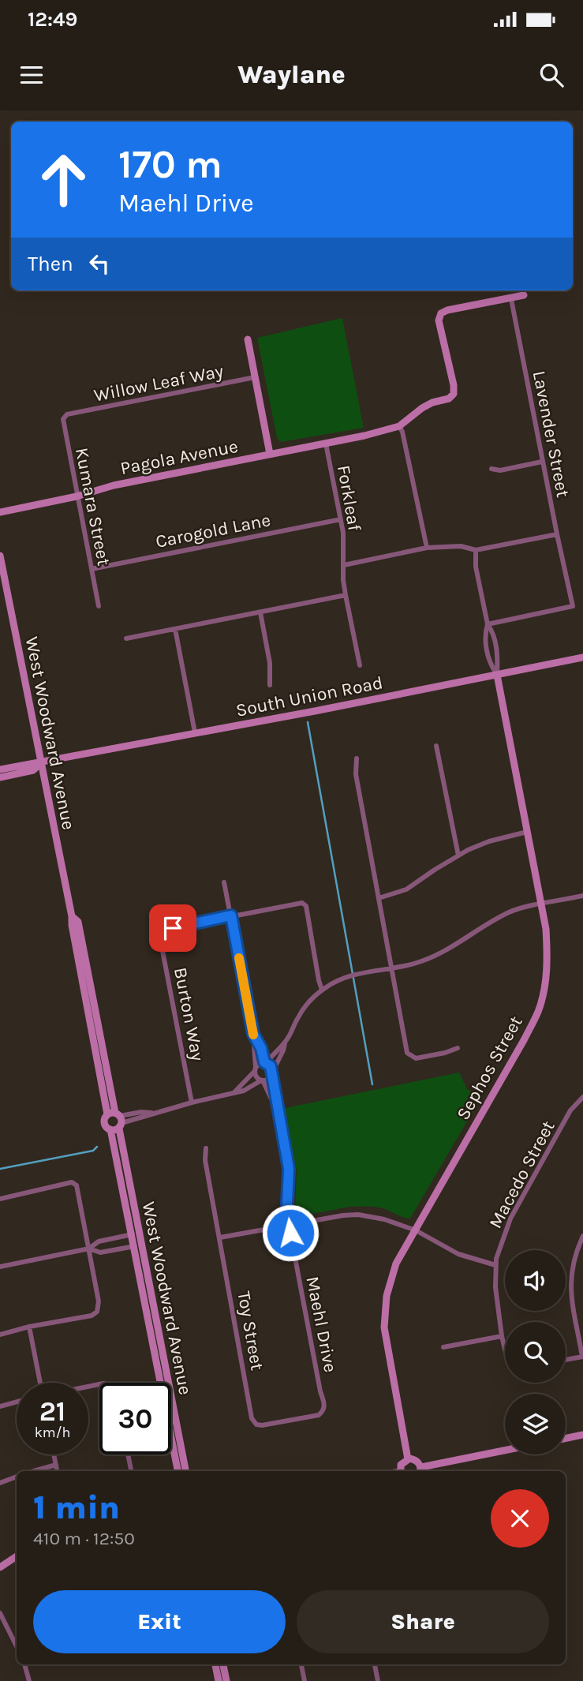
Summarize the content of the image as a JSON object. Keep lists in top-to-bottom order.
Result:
{
  "streets": {
    "street": [
      "Willow Leaf Way",
      "Lavender Street",
      "Pagola Avenue",
      "Forkleaf",
      "Kumara Street",
      "Carogold Lane",
      "South Union Road",
      "West Woodward Avenue",
      "Burton Way",
      "Sephos Street",
      "Macedo Street",
      "Maehl Drive",
      "Toy Street"
    ]
  },
  "crossings": [
    ["Willow Leaf Way", "Kumara Street"],
    ["Pagola Avenue", "Forkleaf"],
    ["Pagola Avenue", "Kumara Street"],
    ["Forkleaf", "Carogold Lane"],
    ["Kumara Street", "Carogold Lane"],
    ["South Union Road", "West Woodward Avenue"],
    ["South Union Road", "Sephos Street"],
    ["Maehl Drive", "Toy Street"]
  ],
  "page": {
    "status": "12:49",
    "header": "Waylane",
    "turn": ["170 m", "Maehl Drive"],
    "then": "Then",
    "speed": "21 km/h",
    "limit": "30",
    "heading": ["1 min", "410 m · 12:50"],
    "buttons": ["Exit", "Share"]
  }
}
